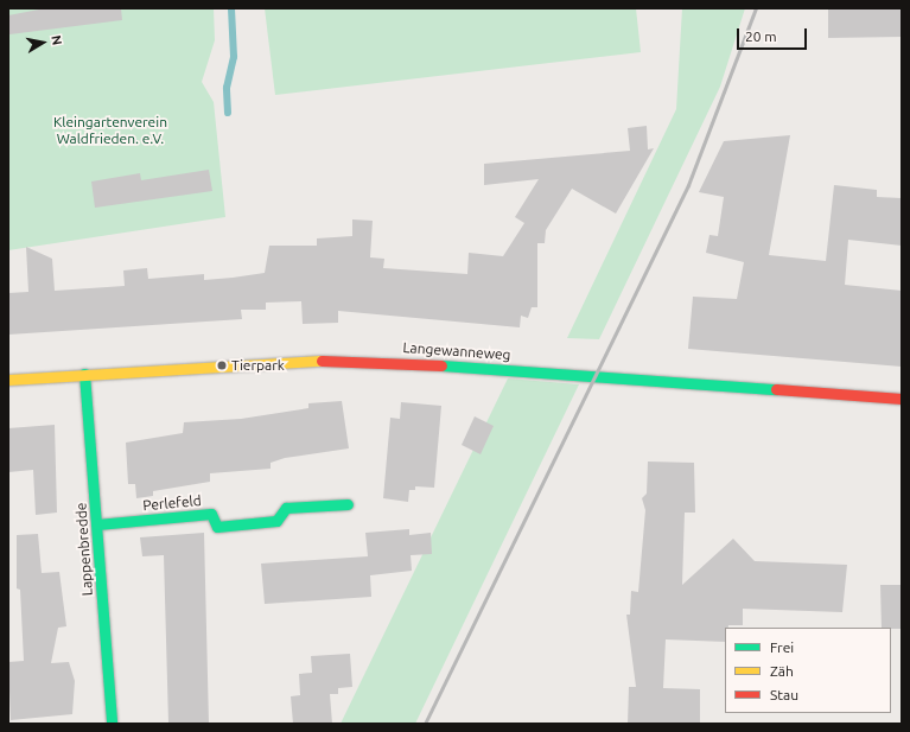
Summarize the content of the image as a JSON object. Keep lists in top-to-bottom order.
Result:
{
  "streets": {
    "street": ["Langewanneweg", "Perlefeld", "Lappenbredde"]
  },
  "crossings": [
    ["Langewanneweg", "Lappenbredde"],
    ["Perlefeld", "Lappenbredde"]
  ],
  "parks": ["Kleingartenverein Waldfrieden. e.V."],
  "places": ["Tierpark"],
  "legend": ["Frei", "Zäh", "Stau"],
  "scale_bar": "20 m",
  "north": "right"
}
